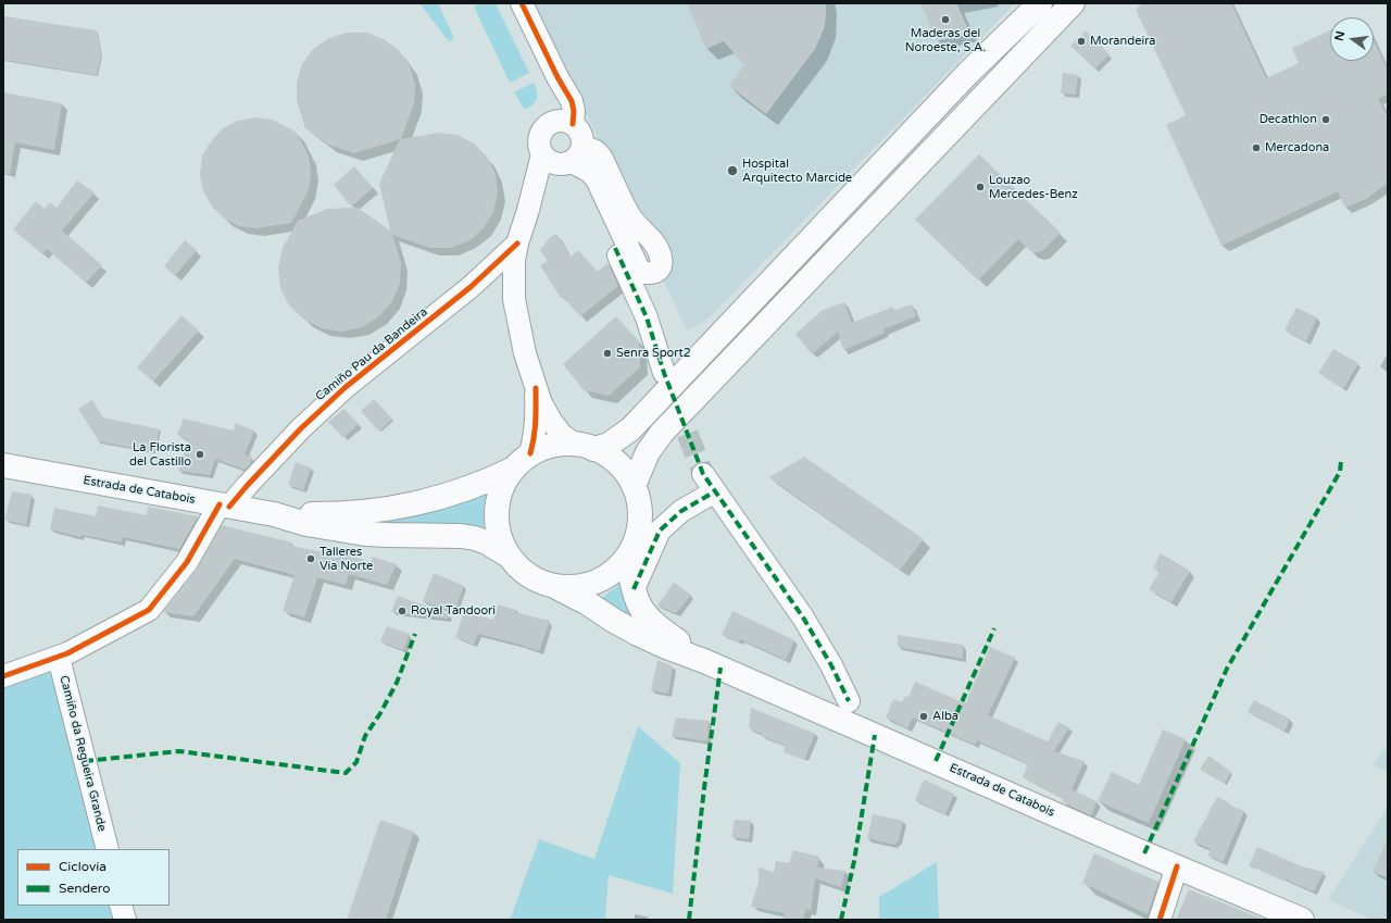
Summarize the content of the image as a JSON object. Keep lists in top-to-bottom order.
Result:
{
  "streets": {
    "main road": ["Estrada de Catabois"],
    "street": ["Camiño Pau da Bandeira", "Camiño da Regueira Grande"]
  },
  "crossings": [
    ["Camiño Pau da Bandeira", "Estrada de Catabois"],
    ["Camiño Pau da Bandeira", "Camiño da Regueira Grande"]
  ],
  "places": [
    "Maderas del Noroeste, S.A.",
    "Morandeira",
    "Decathlon",
    "Mercadona",
    "Hospital Arquitecto Marcide",
    "Louzao Mercedes-Benz",
    "Senra Sport2",
    "La Florista del Castillo",
    "Talleres Vía Norte",
    "Royal Tandoori",
    "Alba"
  ],
  "legend": ["Ciclovía", "Sendero"],
  "north": "left"
}
